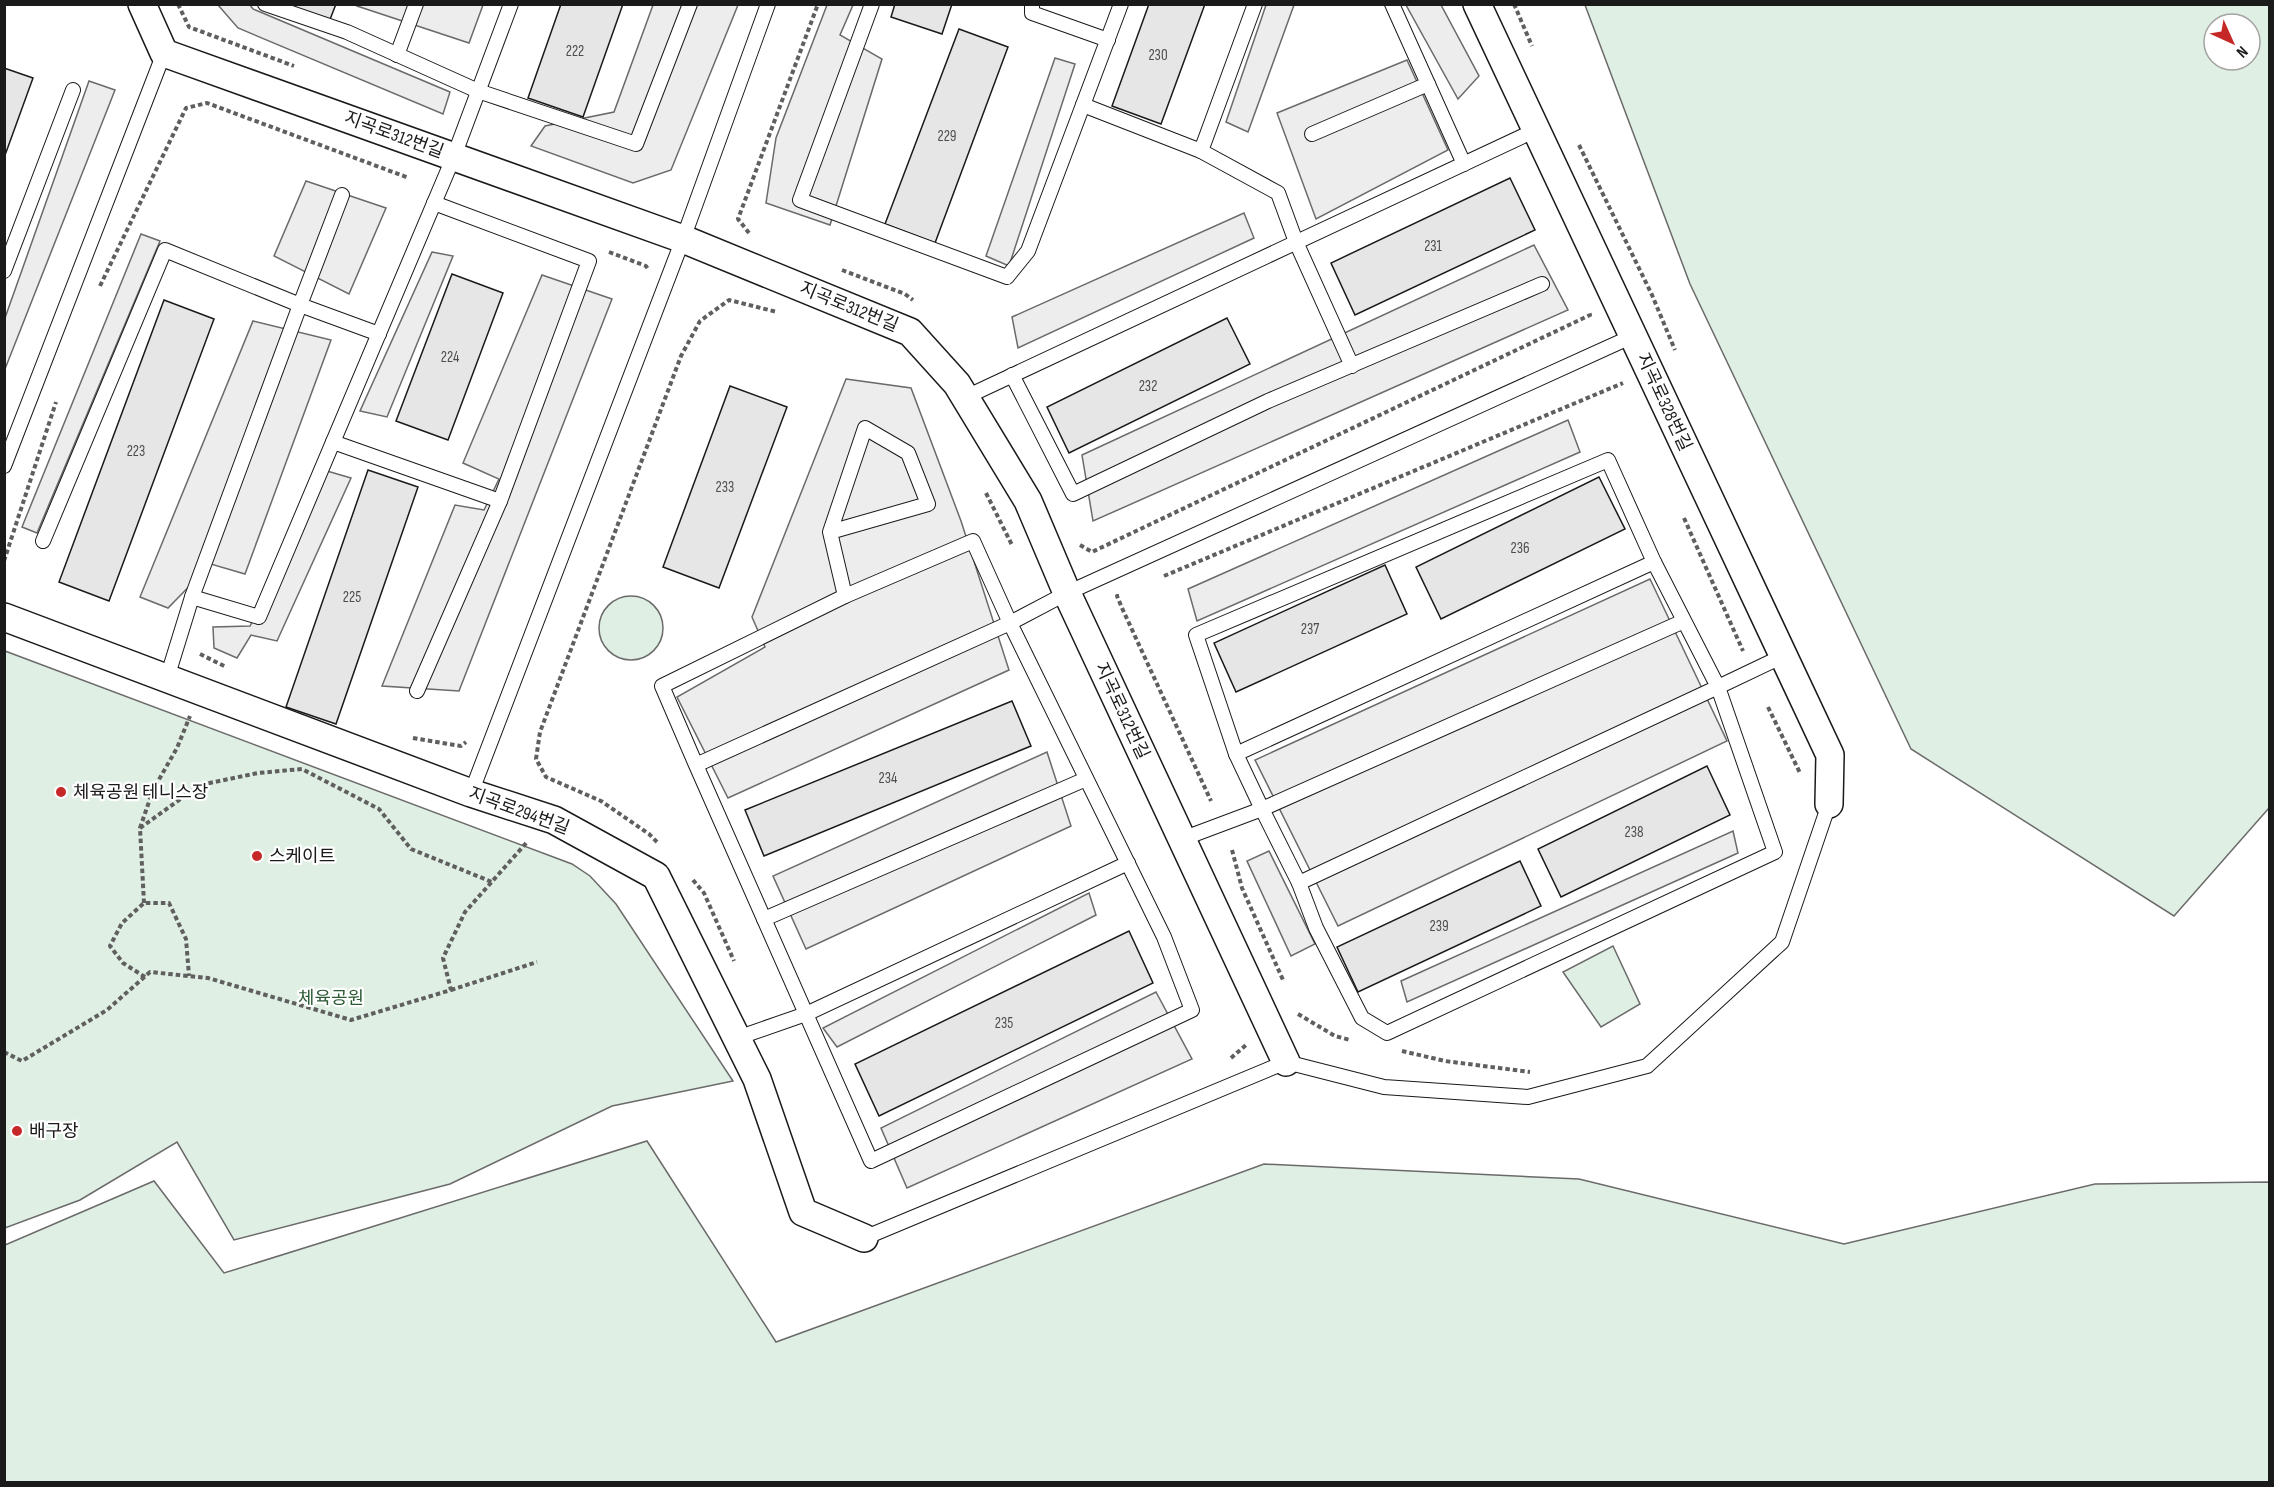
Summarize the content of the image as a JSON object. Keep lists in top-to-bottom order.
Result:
{
  "streets": {
    "street": ["지곡로312번길", "지곡로328번길", "지곡로294번길"]
  },
  "parks": ["체육공원"],
  "places": ["체육공원 테니스장", "스케이트", "배구장"],
  "house_numbers": [
    "222",
    "230",
    "229",
    "231",
    "224",
    "232",
    "223",
    "233",
    "236",
    "225",
    "237",
    "234",
    "238",
    "239",
    "235"
  ],
  "north": "bottom right"
}
